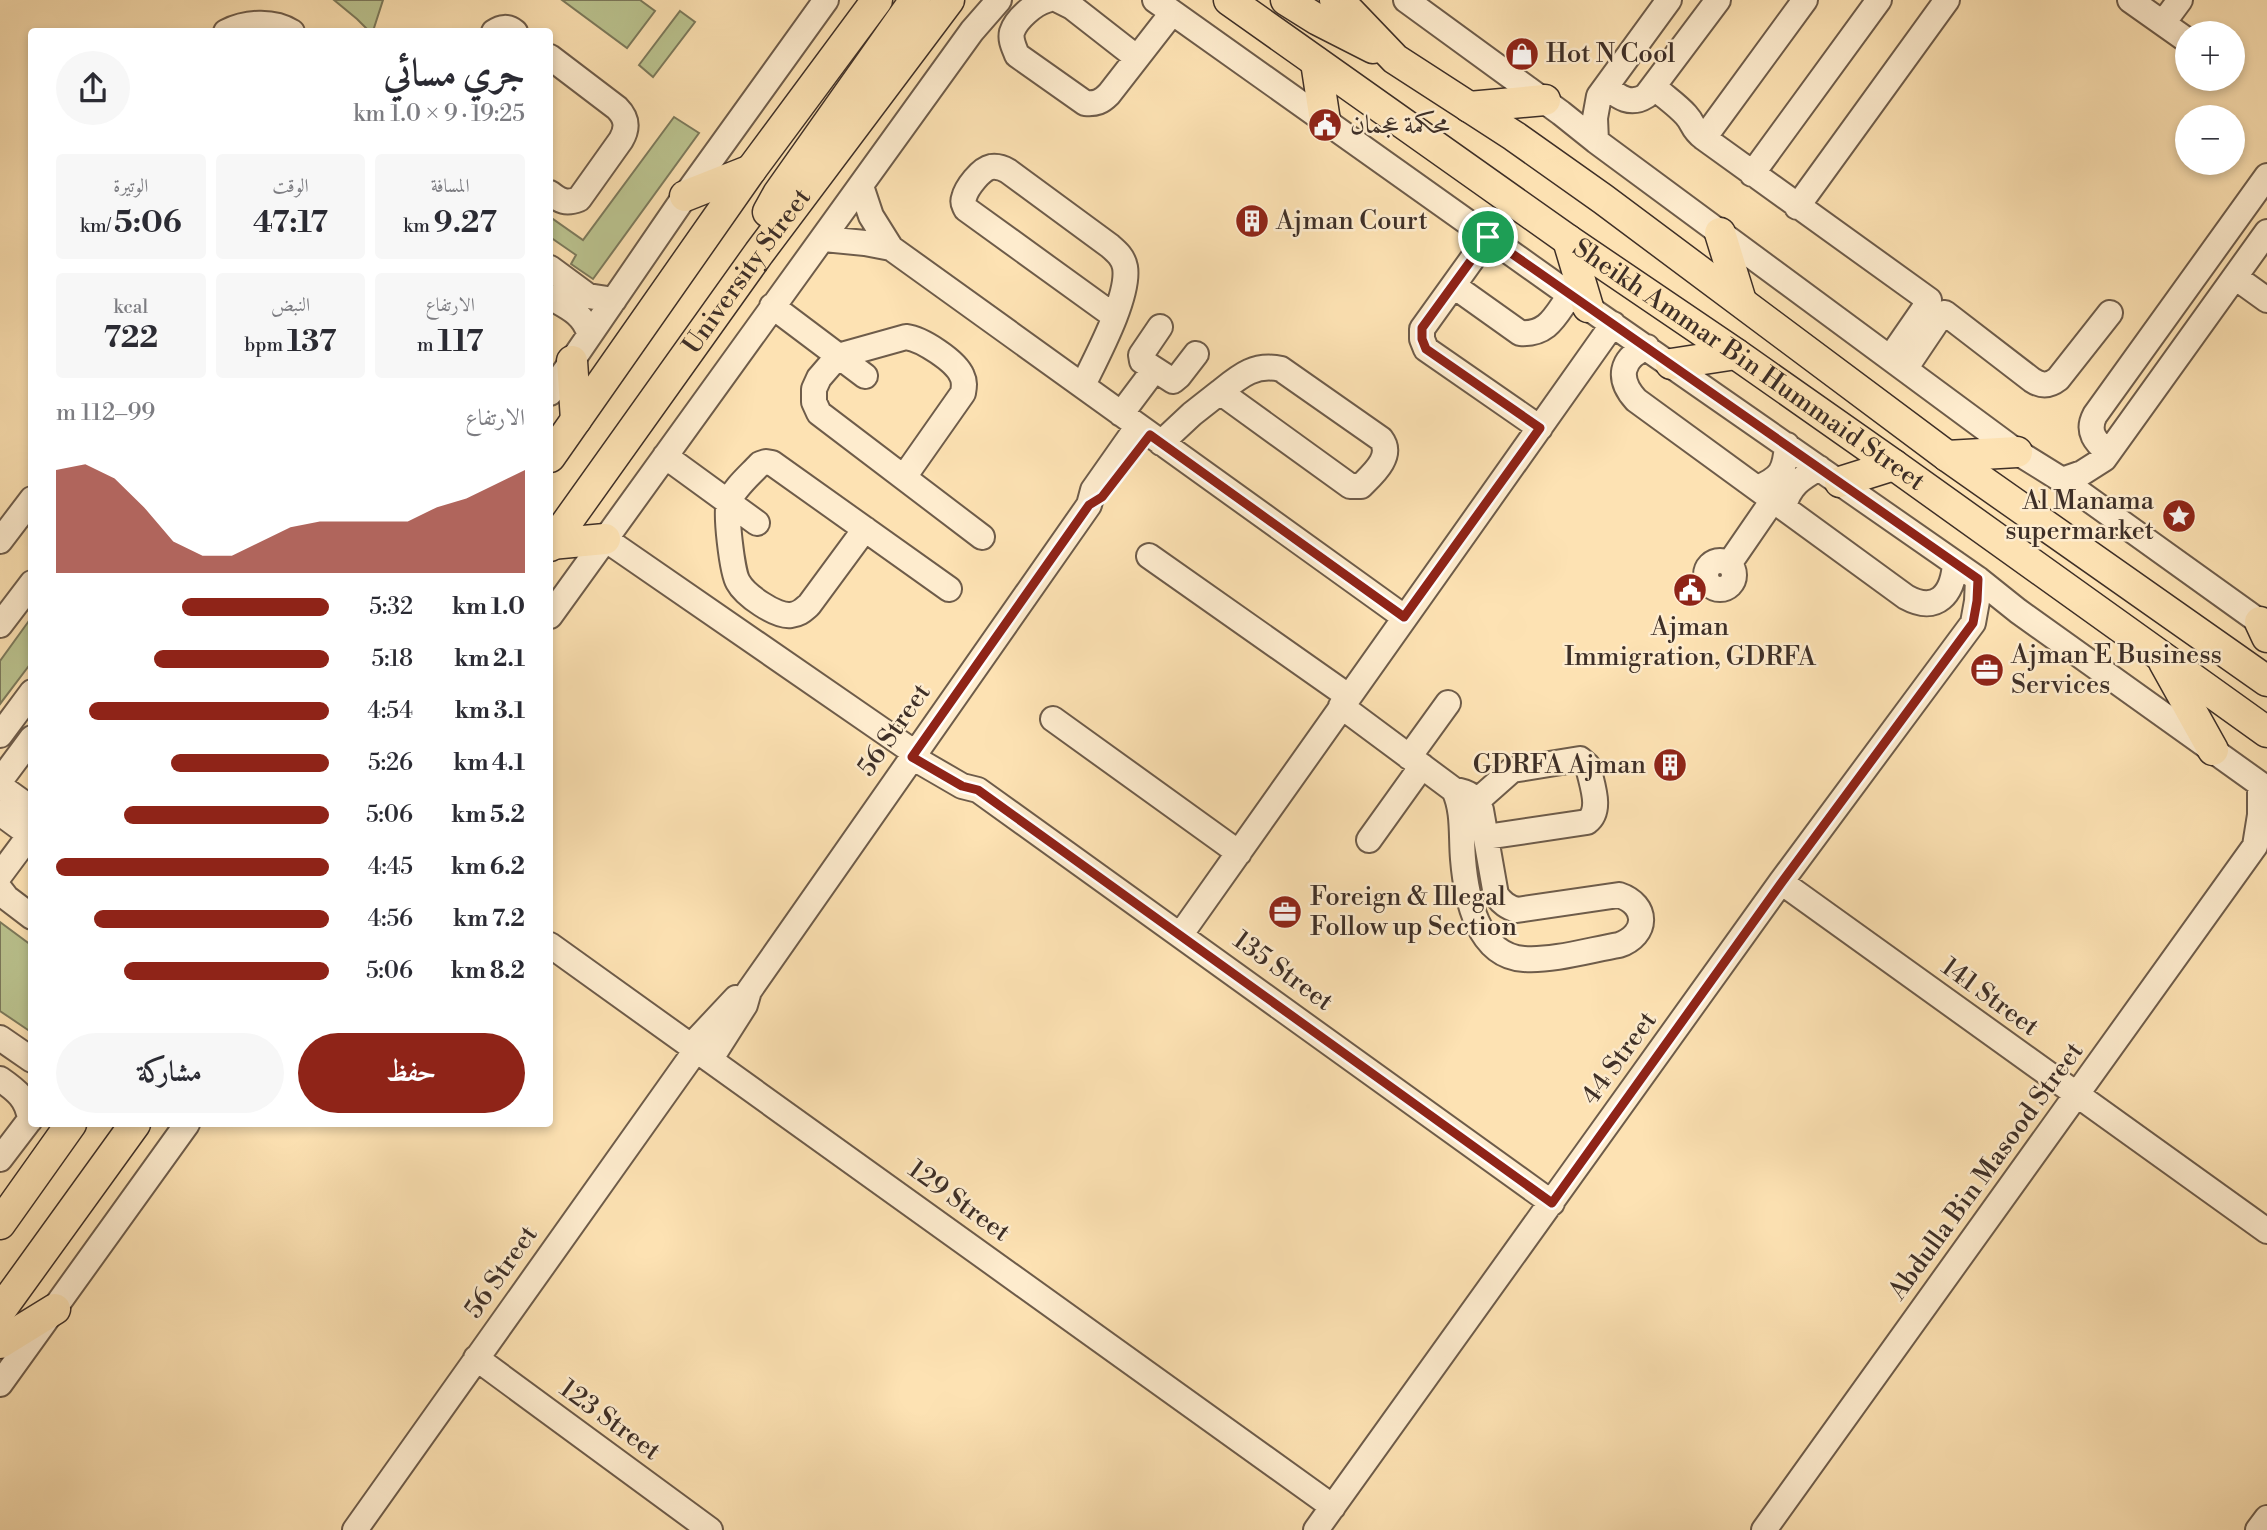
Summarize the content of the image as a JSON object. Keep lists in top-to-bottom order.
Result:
{
  "streets": {
    "main road": ["University Street", "Sheikh Ammar Bin Hummaid Street"],
    "street": [
      "56 Street",
      "135 Street",
      "141 Street",
      "44 Street",
      "Abdulla Bin Masood Street",
      "129 Street",
      "123 Street"
    ]
  },
  "crossings": [
    ["56 Street", "135 Street"],
    ["56 Street", "129 Street"],
    ["56 Street", "123 Street"],
    ["135 Street", "44 Street"],
    ["141 Street", "44 Street"],
    ["141 Street", "Abdulla Bin Masood Street"],
    ["44 Street", "129 Street"]
  ],
  "places": {
    "shop": ["Hot N Cool"],
    "public building": ["محكمة عجمان", "Ajman Immigration, GDRFA"],
    "building": ["Ajman Court", "GDRFA Ajman"],
    "place": ["Al Manama supermarket"],
    "office": ["Ajman E Business Services", "Foreign & Illegal Follow up Section"]
  },
  "page": {
    "map_buttons": ["+", "−"],
    "heading": ["جري مسائي", "19:25 · 9 × 1.0 km"],
    "stats": [
      ["المسافة", "9.27 km"],
      ["الوقت", "47:17"],
      ["الوتيرة", "5:06 /km"],
      ["الارتفاع", "117 m"],
      ["النبض", "137 bpm"],
      ["kcal", "722"]
    ],
    "chart": ["الارتفاع", "99–112 m"],
    "list": [
      {
        "name": "1.0 km",
        "note": "5:32"
      },
      {
        "name": "2.1 km",
        "note": "5:18"
      },
      {
        "name": "3.1 km",
        "note": "4:54"
      },
      {
        "name": "4.1 km",
        "note": "5:26"
      },
      {
        "name": "5.2 km",
        "note": "5:06"
      },
      {
        "name": "6.2 km",
        "note": "4:45"
      },
      {
        "name": "7.2 km",
        "note": "4:56"
      },
      {
        "name": "8.2 km",
        "note": "5:06"
      }
    ],
    "buttons": ["حفظ", "مشاركة"]
  }
}
